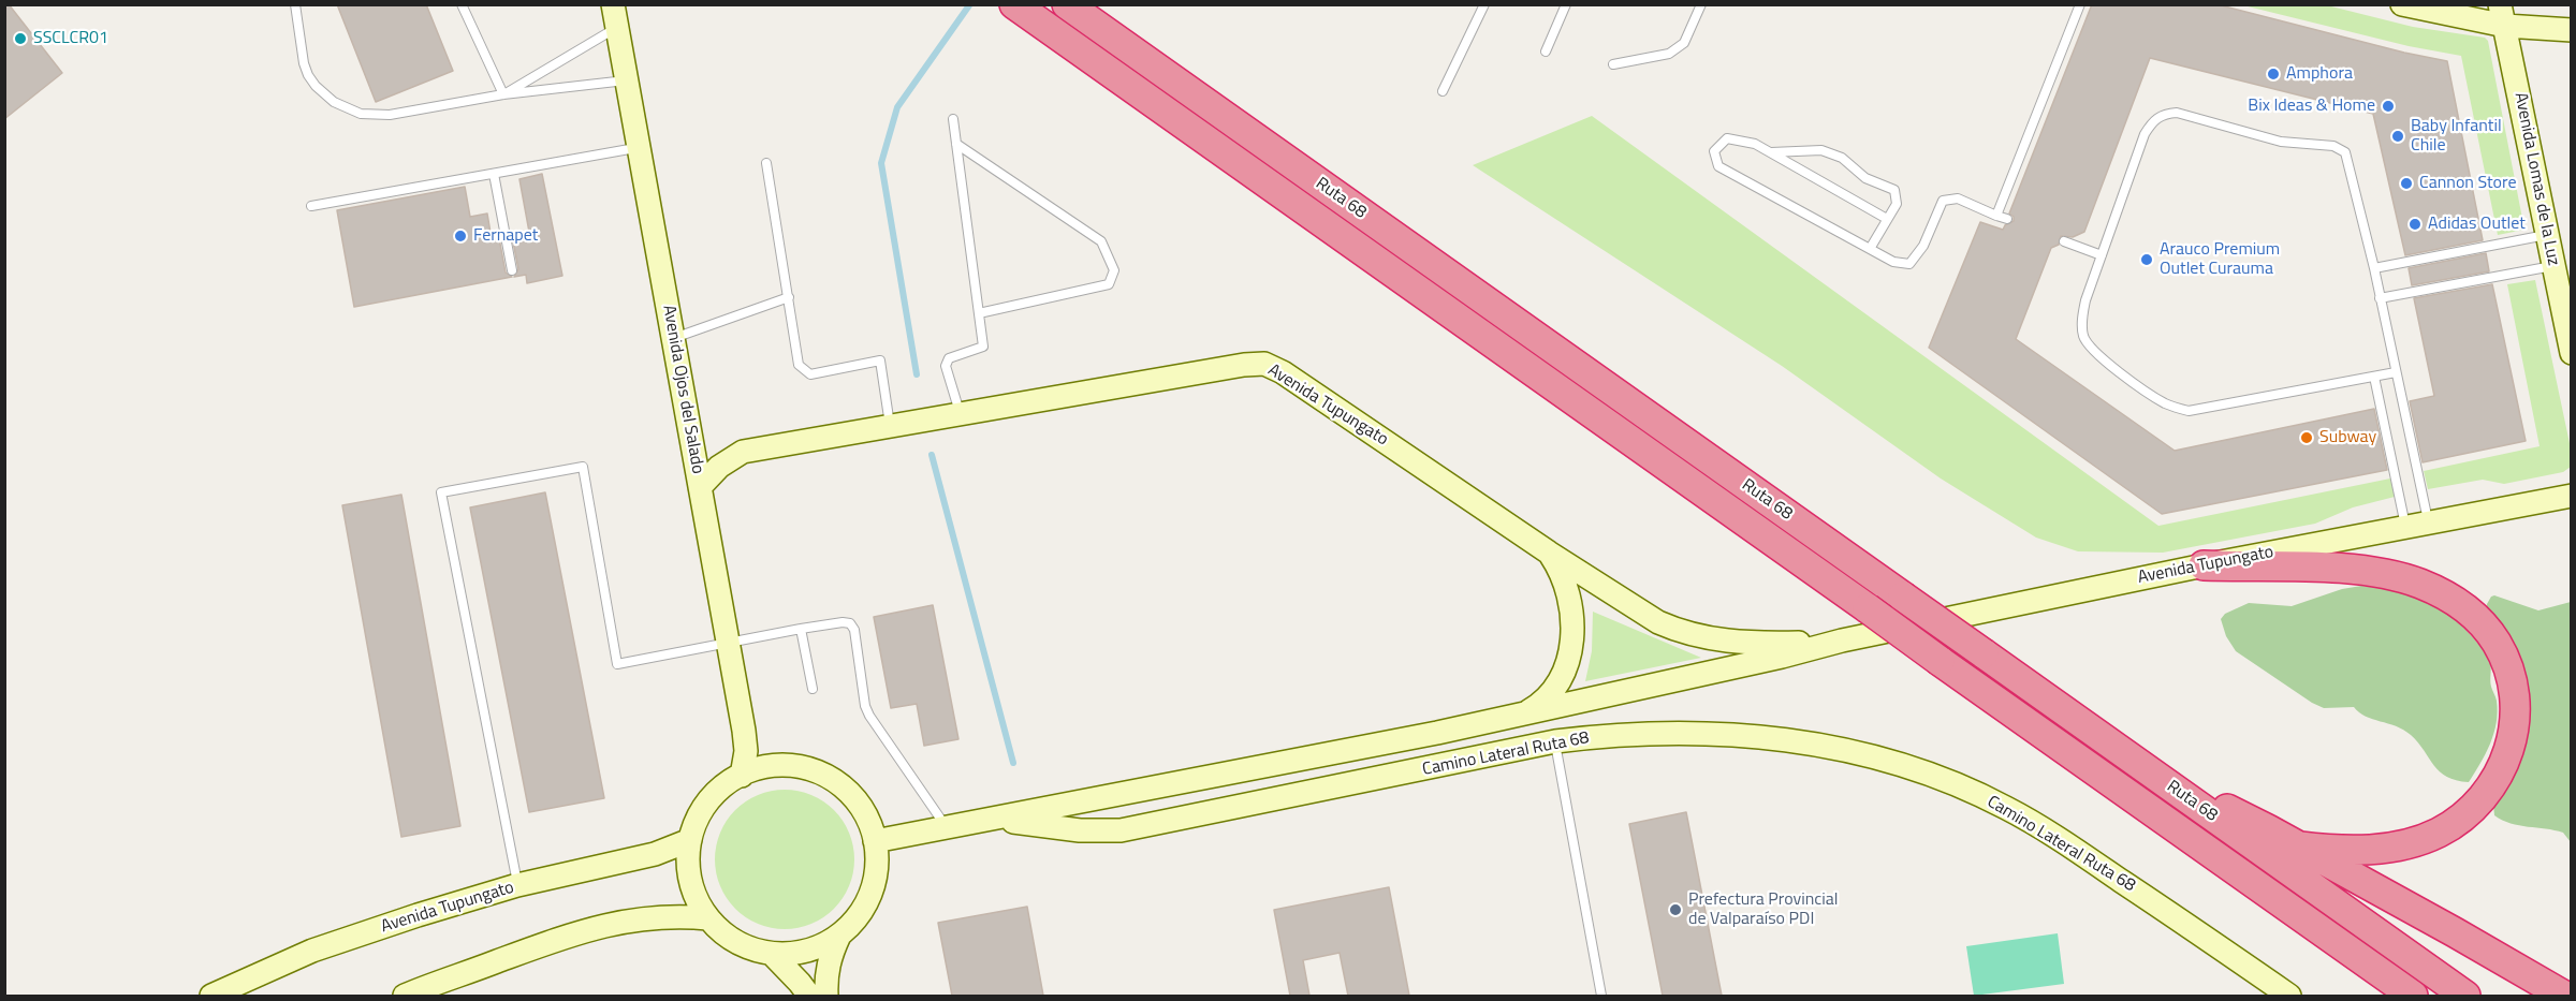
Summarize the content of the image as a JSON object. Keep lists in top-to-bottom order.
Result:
{
  "streets": {
    "highway": ["Ruta 68"],
    "main road": [
      "Avenida Lomas de la Luz",
      "Avenida Ojos del Salado",
      "Avenida Tupungato",
      "Camino Lateral Ruta 68"
    ]
  },
  "crossings": [
    ["Avenida Ojos del Salado", "Avenida Tupungato"],
    ["Avenida Tupungato", "Camino Lateral Ruta 68"]
  ],
  "places": [
    "SSCLCR01",
    "Amphora",
    "Bix Ideas & Home",
    "Baby Infantil Chile",
    "Cannon Store",
    "Adidas Outlet",
    "Fernapet",
    "Arauco Premium Outlet Curauma",
    "Subway",
    "Prefectura Provincial de Valparaíso PDI"
  ]
}
